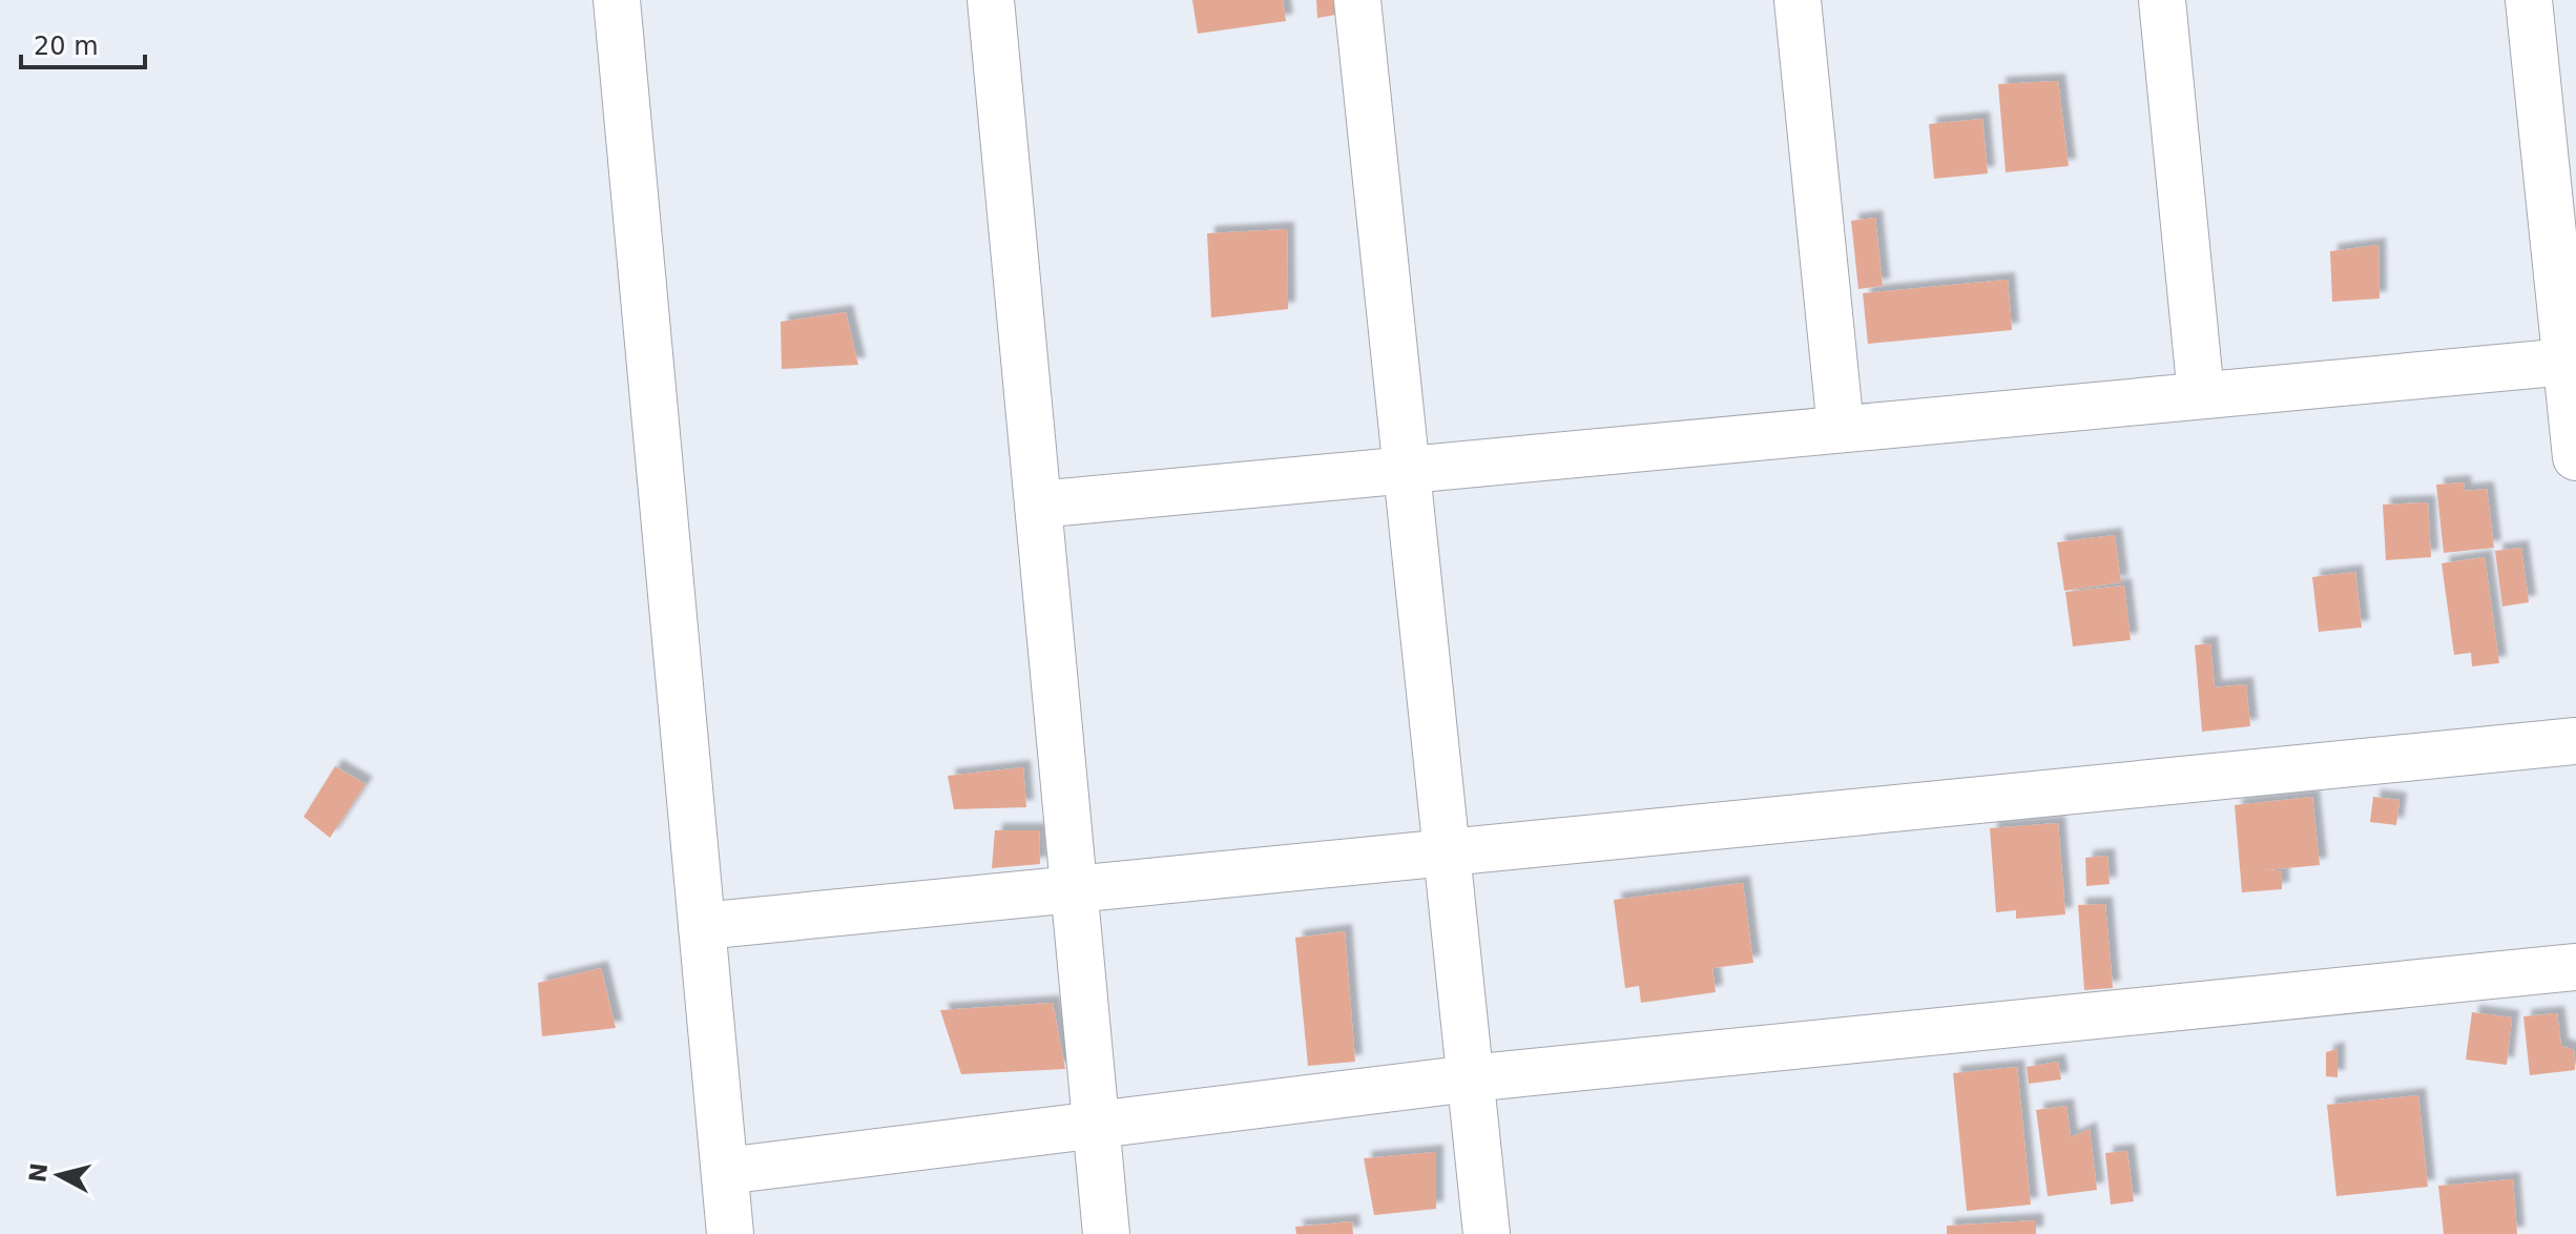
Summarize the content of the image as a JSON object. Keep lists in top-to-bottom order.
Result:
{
  "scale_bar": "20 m",
  "north": "left"
}
